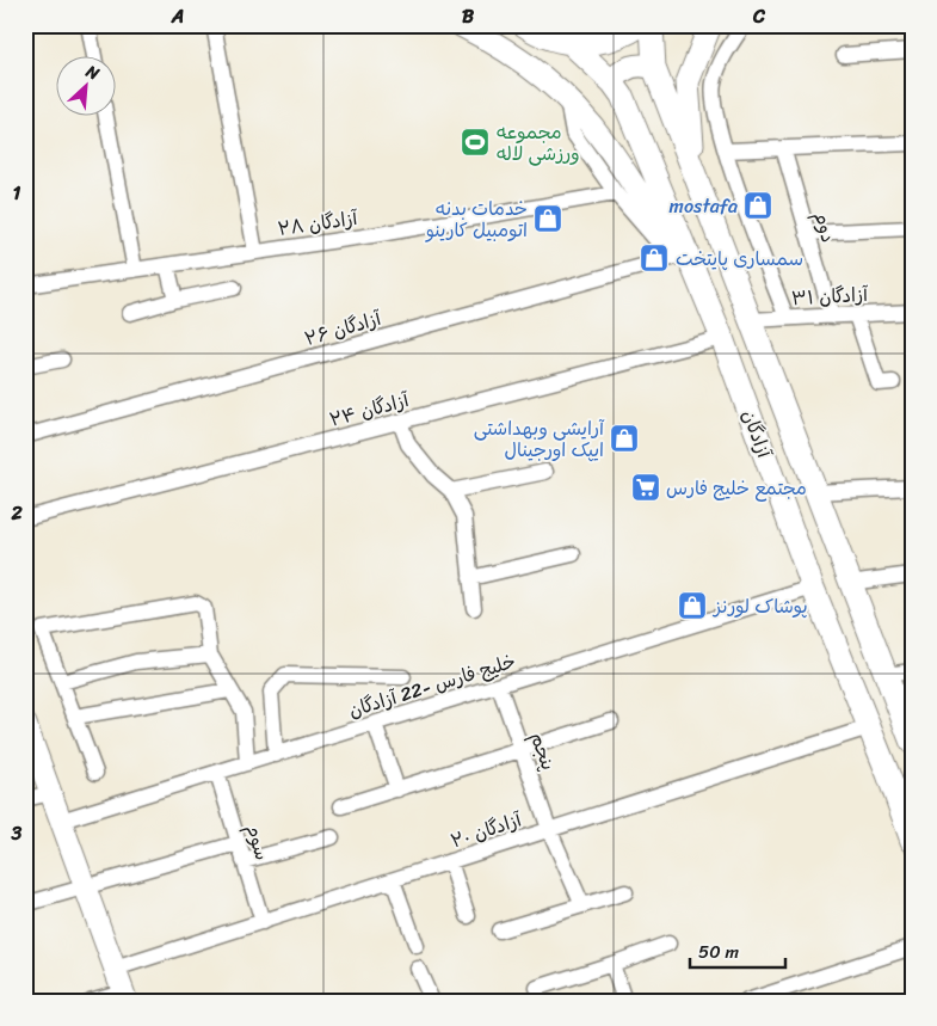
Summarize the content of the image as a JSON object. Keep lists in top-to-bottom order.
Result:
{
  "streets": {
    "main road": ["آزادگان"],
    "street": [
      "۲۸ آزادگان",
      "دوم",
      "۳۱ آزادگان",
      "۲۶ آزادگان",
      "۲۴ آزادگان",
      "خلیج فارس -22 آزادگان",
      "پنجم",
      "۲۰ آزادگان",
      "سوم"
    ]
  },
  "crossings": [
    ["دوم", "۳۱ آزادگان"],
    ["۳۱ آزادگان", "آزادگان"],
    ["۲۶ آزادگان", "آزادگان"],
    ["۲۴ آزادگان", "آزادگان"],
    ["آزادگان", "خلیج فارس -22 آزادگان"],
    ["آزادگان", "۲۰ آزادگان"],
    ["خلیج فارس -22 آزادگان", "پنجم"],
    ["خلیج فارس -22 آزادگان", "سوم"],
    ["پنجم", "۲۰ آزادگان"],
    ["۲۰ آزادگان", "سوم"]
  ],
  "places": {
    "sports": ["مجموعه ورزشی لاله"],
    "shop": [
      "mostafa",
      "خدمات بدنه اتومبیل کارینو",
      "سمساری پایتخت",
      "آرایشی وبهداشتی ایپک اورجینال",
      "پوشاک لورنز"
    ],
    "supermarket": ["مجتمع خلیج فارس"]
  },
  "scale_bar": "50 m",
  "north": "top right",
  "grid": {
    "columns": ["A", "B", "C"],
    "rows": ["1", "2", "3"]
  }
}
